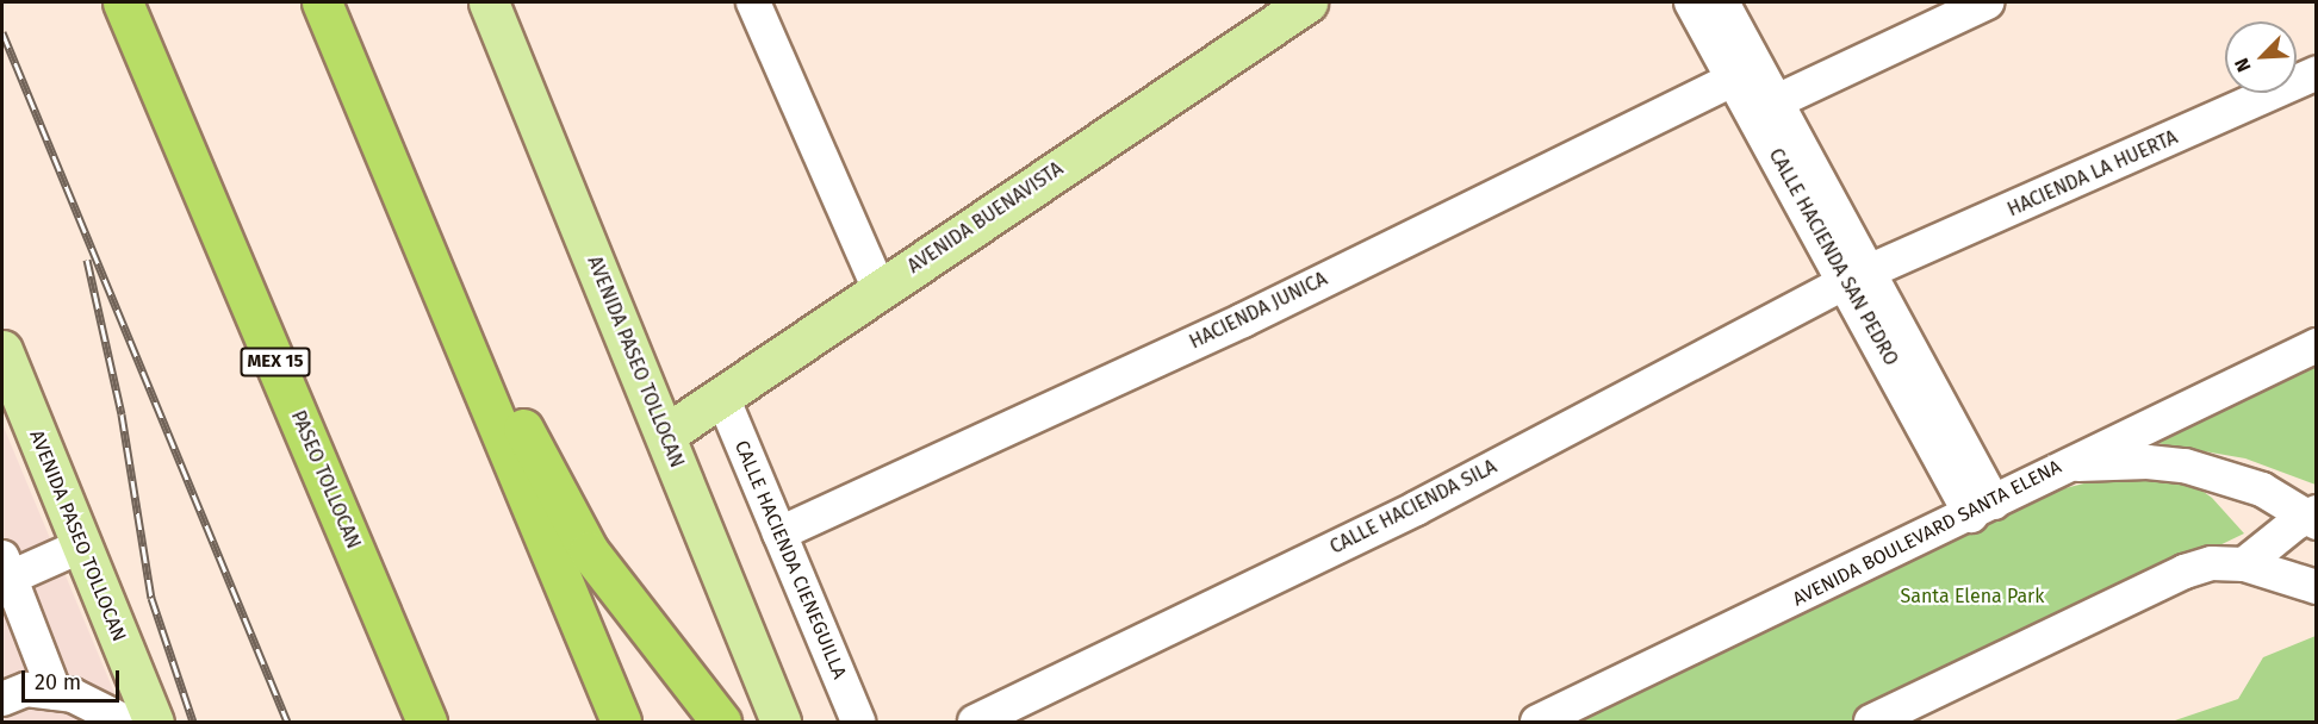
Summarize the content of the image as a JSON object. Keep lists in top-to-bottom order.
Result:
{
  "streets": {
    "highway": ["MEX 15", "PASEO TOLLOCAN"],
    "main road": ["AVENIDA BUENAVISTA", "AVENIDA PASEO TOLLOCAN"],
    "street": [
      "HACIENDA LA HUERTA",
      "CALLE HACIENDA SAN PEDRO",
      "HACIENDA JUNICA",
      "CALLE HACIENDA SILA",
      "AVENIDA BOULEVARD SANTA ELENA",
      "CALLE HACIENDA CIENEGUILLA"
    ]
  },
  "crossings": [
    ["HACIENDA LA HUERTA", "CALLE HACIENDA SAN PEDRO"],
    ["HACIENDA LA HUERTA", "CALLE HACIENDA SILA"],
    ["AVENIDA BUENAVISTA", "AVENIDA PASEO TOLLOCAN"],
    ["AVENIDA BUENAVISTA", "CALLE HACIENDA CIENEGUILLA"],
    ["CALLE HACIENDA SAN PEDRO", "HACIENDA JUNICA"],
    ["CALLE HACIENDA SAN PEDRO", "CALLE HACIENDA SILA"],
    ["CALLE HACIENDA SAN PEDRO", "AVENIDA BOULEVARD SANTA ELENA"],
    ["HACIENDA JUNICA", "CALLE HACIENDA CIENEGUILLA"]
  ],
  "parks": ["Santa Elena Park"],
  "scale_bar": "20 m",
  "north": "bottom left"
}
